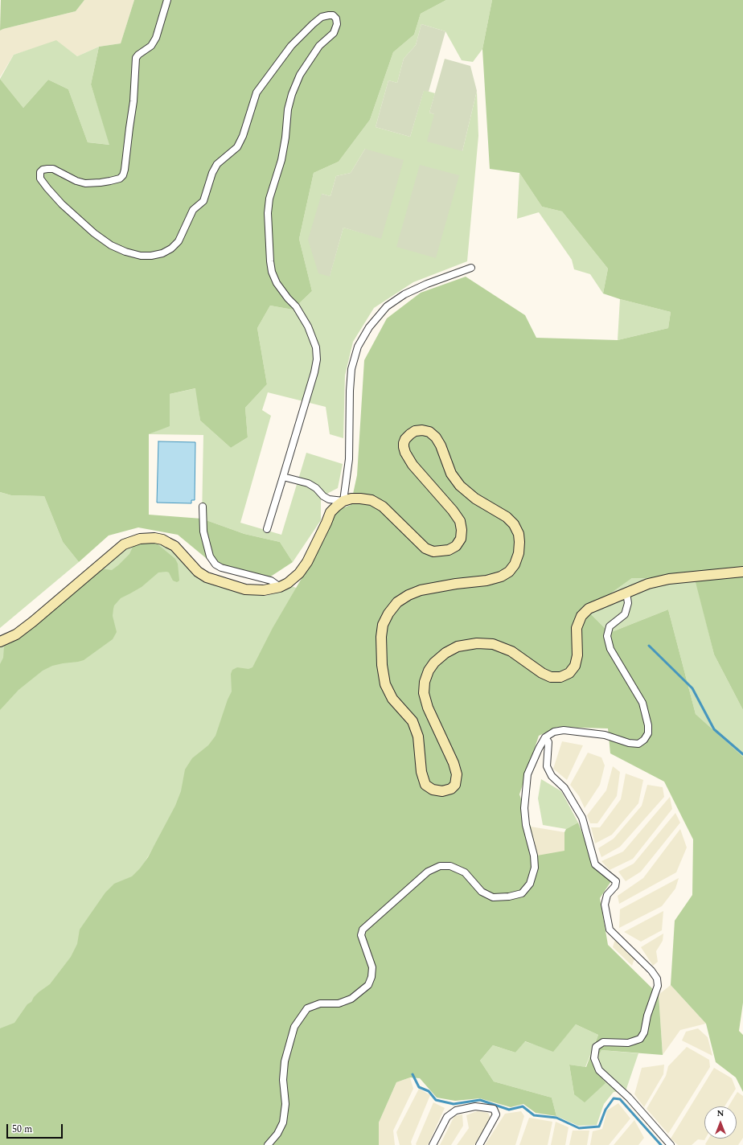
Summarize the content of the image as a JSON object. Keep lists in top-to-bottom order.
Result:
{
  "scale_bar": "50 m",
  "north": "top"
}
